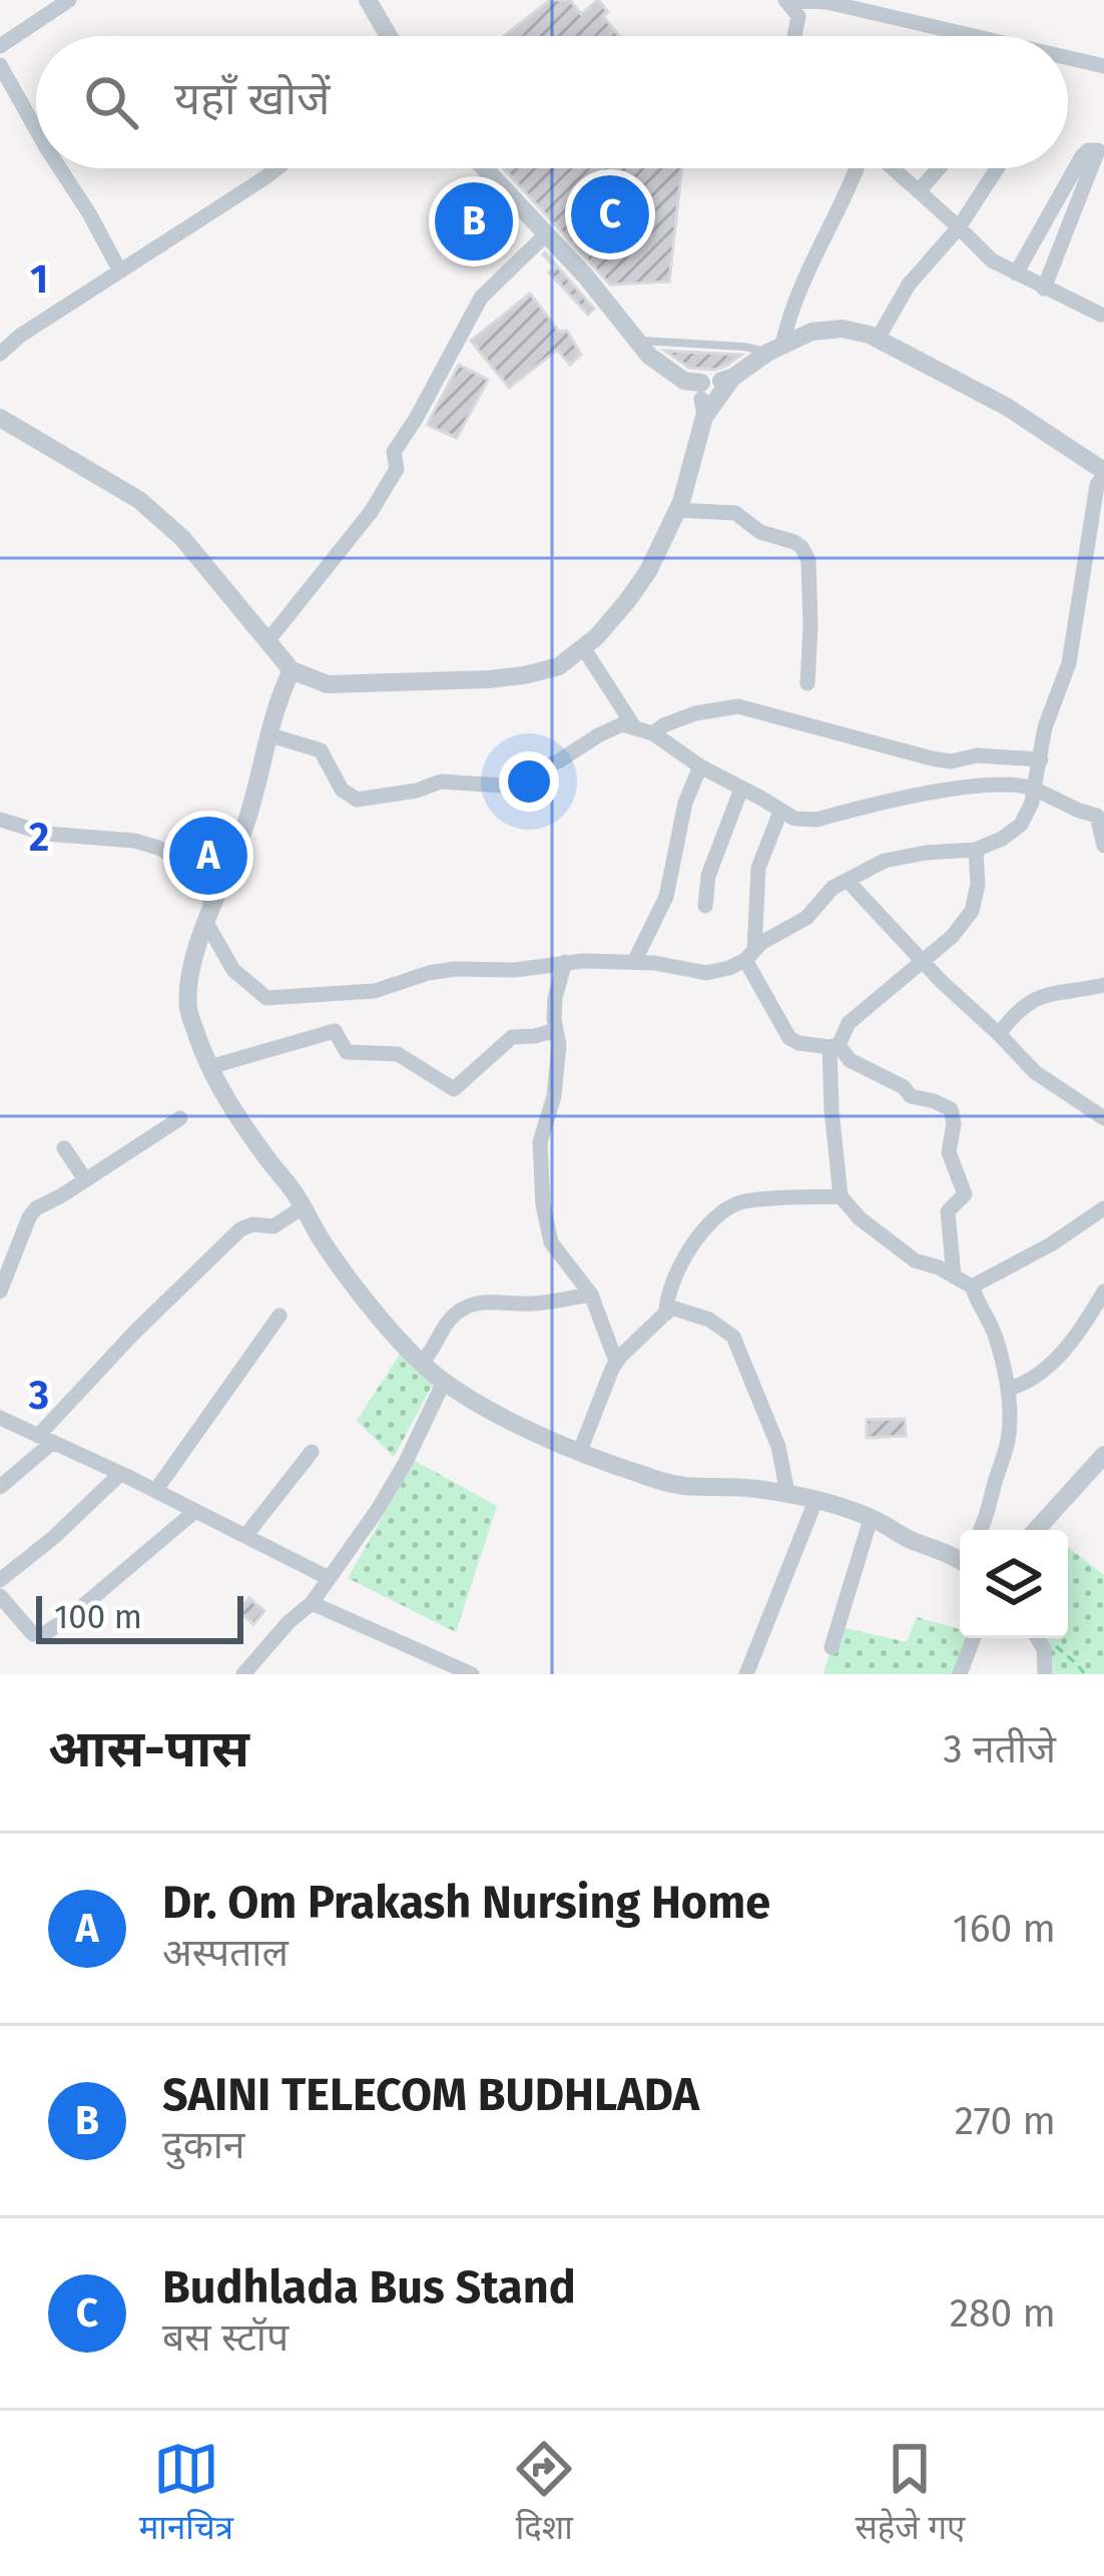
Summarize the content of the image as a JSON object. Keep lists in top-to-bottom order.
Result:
{
  "scale_bar": "100 m",
  "page": {
    "search": "यहाँ खोजें",
    "pins": ["C", "B", "A"],
    "scale": "100 m",
    "heading": ["आस-पास", "3 नतीजे"],
    "list": [
      {
        "mark": "A",
        "name": "Dr. Om Prakash Nursing Home",
        "note": "अस्पताल",
        "value": "160 m"
      },
      {
        "mark": "B",
        "name": "SAINI TELECOM BUDHLADA",
        "note": "दुकान",
        "value": "270 m"
      },
      {
        "mark": "C",
        "name": "Budhlada Bus Stand",
        "note": "बस स्टॉप",
        "value": "280 m"
      }
    ],
    "nav": ["मानचित्र", "दिशा", "सहेजे गए"]
  },
  "grid": {
    "rows": ["1", "2", "3"]
  }
}
